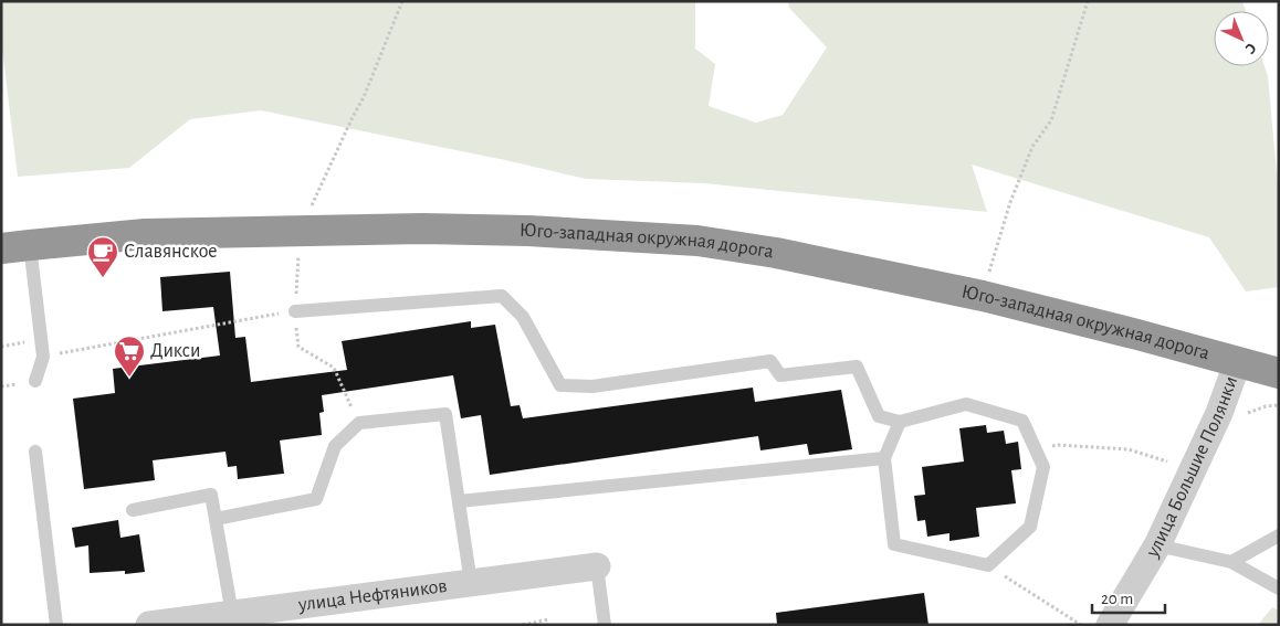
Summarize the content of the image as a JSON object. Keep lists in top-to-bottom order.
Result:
{
  "streets": {
    "highway": ["Юго-западная окружная дорога"],
    "street": ["улица Большие Полянки", "улица Нефтяников"]
  },
  "crossings": [
    ["Юго-западная окружная дорога", "улица Большие Полянки"]
  ],
  "places": {
    "cafe": ["Славянское"],
    "supermarket": ["Дикси"]
  },
  "scale_bar": "20 m",
  "north": "bottom right"
}
